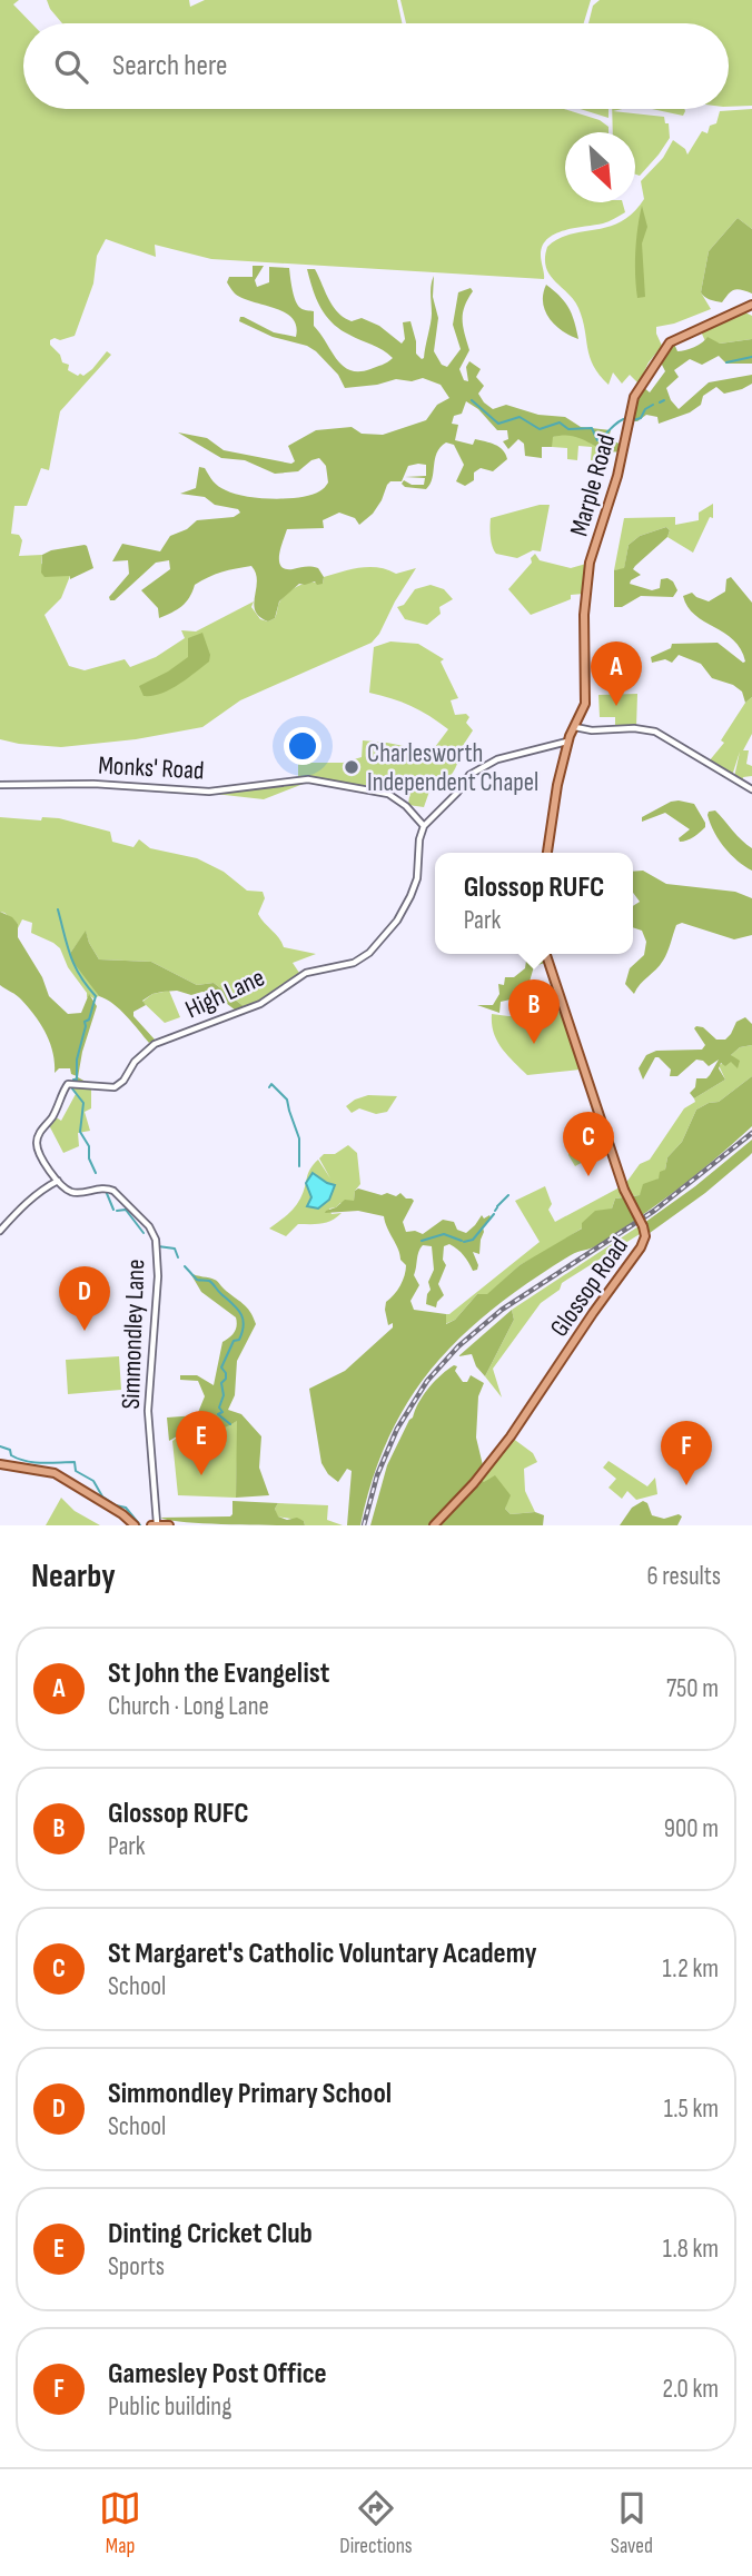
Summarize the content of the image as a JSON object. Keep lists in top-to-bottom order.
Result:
{
  "streets": {
    "main road": ["Marple Road", "Glossop Road"],
    "street": ["Monks' Road", "High Lane", "Simmondley Lane"]
  },
  "crossings": [
    ["Monks' Road", "High Lane"]
  ],
  "places": ["Charlesworth Independent Chapel"],
  "north": "bottom right",
  "page": {
    "search": "Search here",
    "pins": [
      "A",
      "B",
      "C",
      "D",
      "E",
      "F"
    ],
    "popup": ["Glossop RUFC", "Park"],
    "heading": ["Nearby", "6 results"],
    "list": [
      {
        "mark": "A",
        "name": "St John the Evangelist",
        "note": "Church · Long Lane",
        "value": "750 m"
      },
      {
        "mark": "B",
        "name": "Glossop RUFC",
        "note": "Park",
        "value": "900 m"
      },
      {
        "mark": "C",
        "name": "St Margaret's Catholic Voluntary Academy",
        "note": "School",
        "value": "1.2 km"
      },
      {
        "mark": "D",
        "name": "Simmondley Primary School",
        "note": "School",
        "value": "1.5 km"
      },
      {
        "mark": "E",
        "name": "Dinting Cricket Club",
        "note": "Sports",
        "value": "1.8 km"
      },
      {
        "mark": "F",
        "name": "Gamesley Post Office",
        "note": "Public building",
        "value": "2.0 km"
      }
    ],
    "nav": ["Map", "Directions", "Saved"]
  }
}
